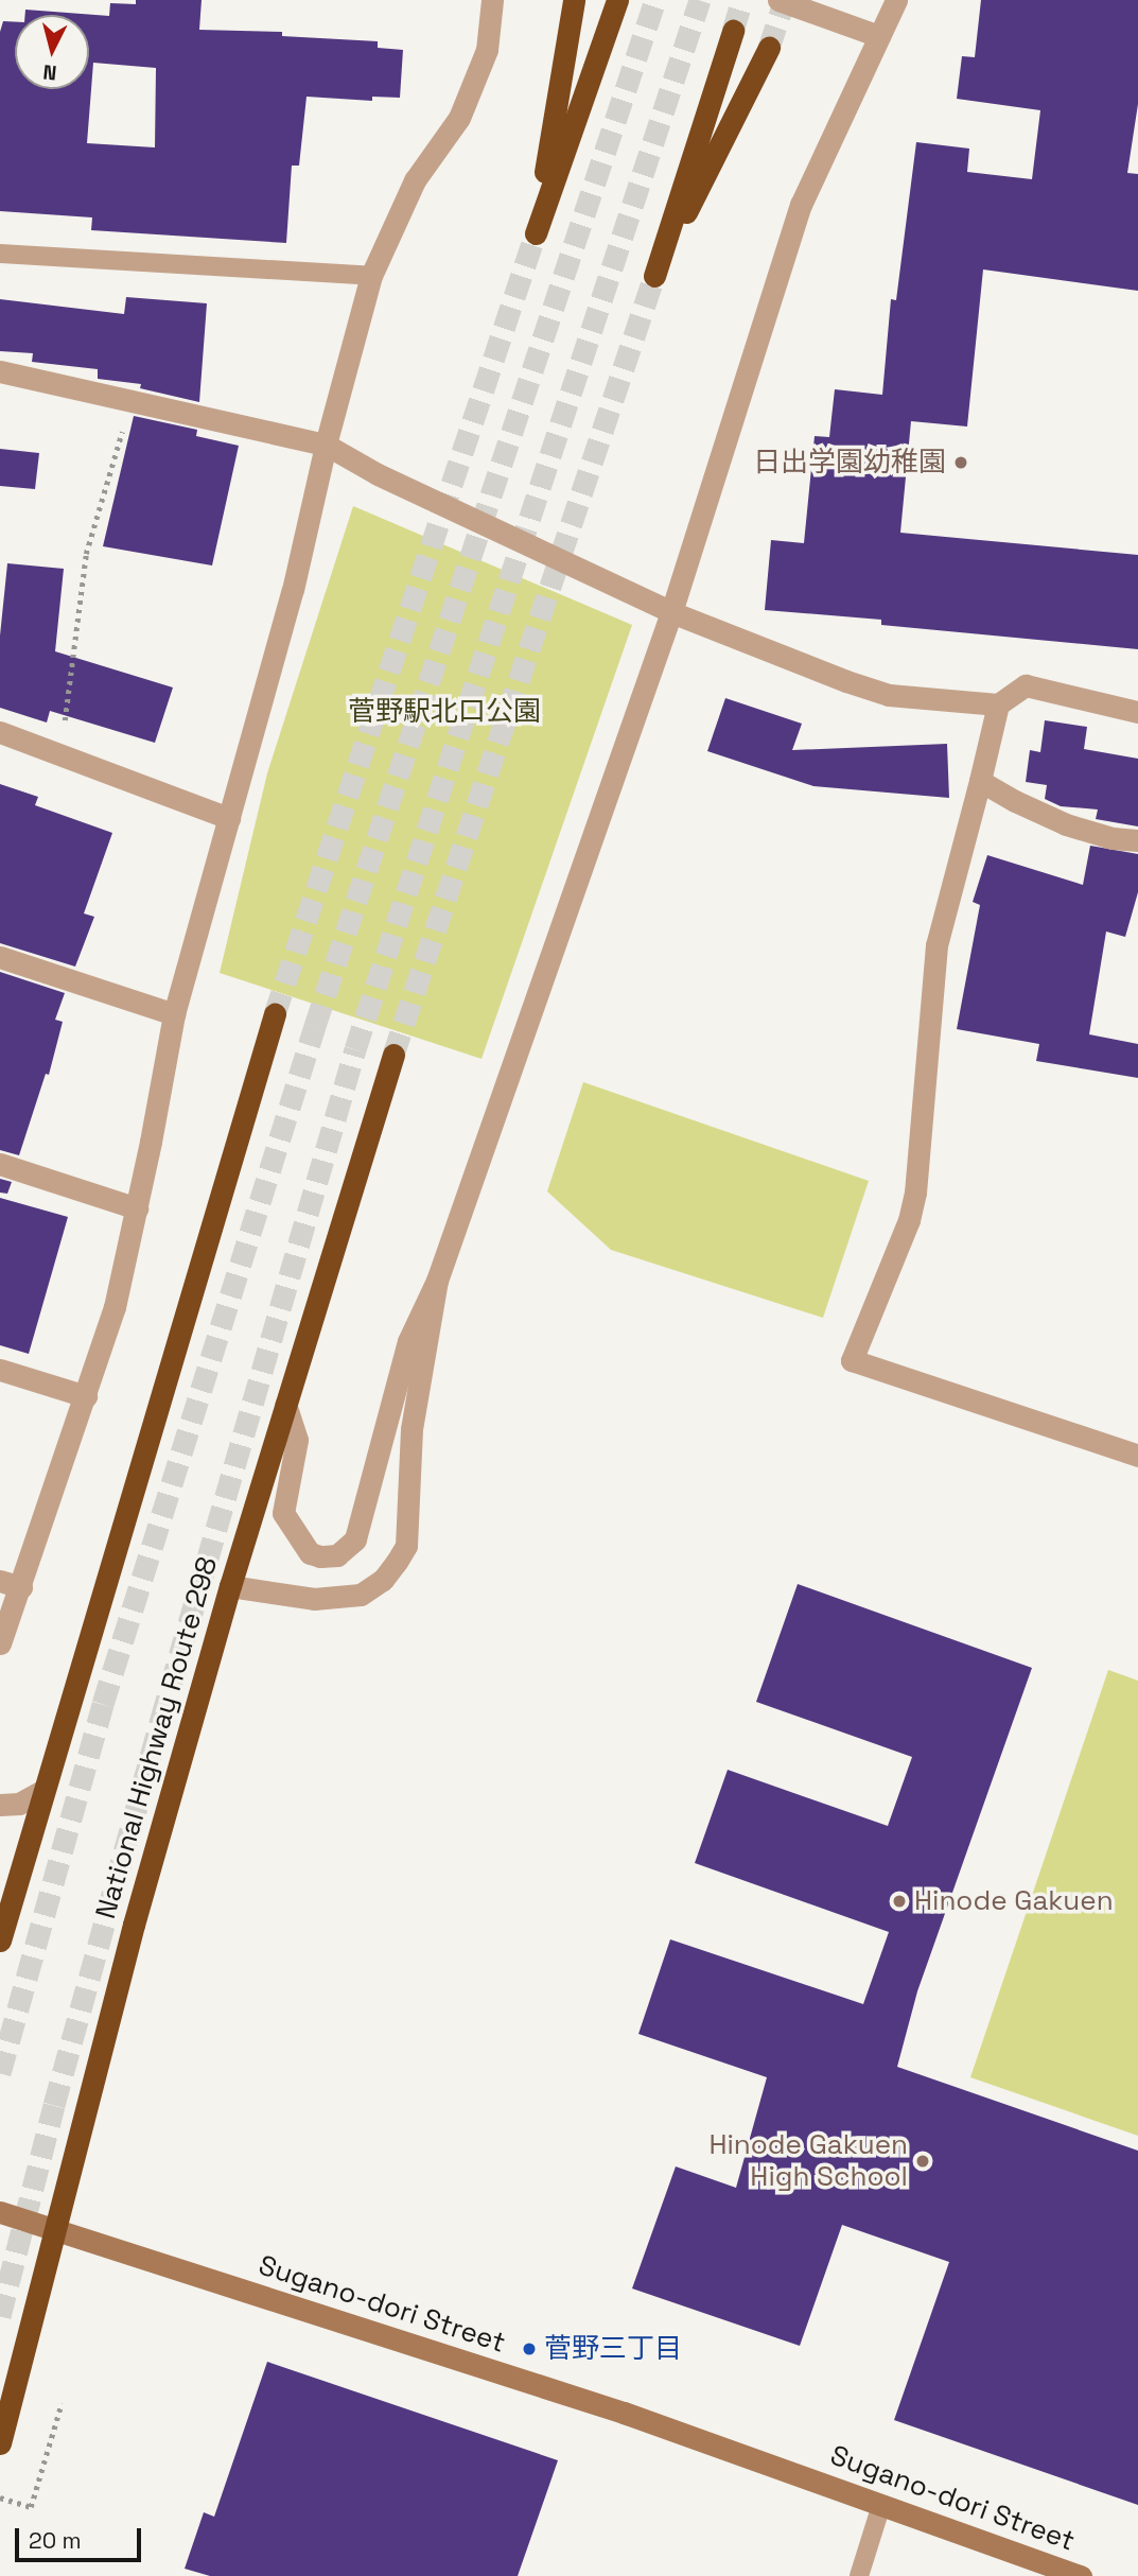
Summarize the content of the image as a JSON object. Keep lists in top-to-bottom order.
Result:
{
  "streets": {
    "highway": ["National Highway Route 298"],
    "street": ["Sugano-dori Street"]
  },
  "crossings": [
    ["National Highway Route 298", "Sugano-dori Street"]
  ],
  "parks": ["菅野駅北口公園"],
  "places": [
    "日出学園幼稚園",
    "Hinode Gakuen",
    "Hinode Gakuen High School",
    "菅野三丁目"
  ],
  "scale_bar": "20 m",
  "north": "bottom"
}
